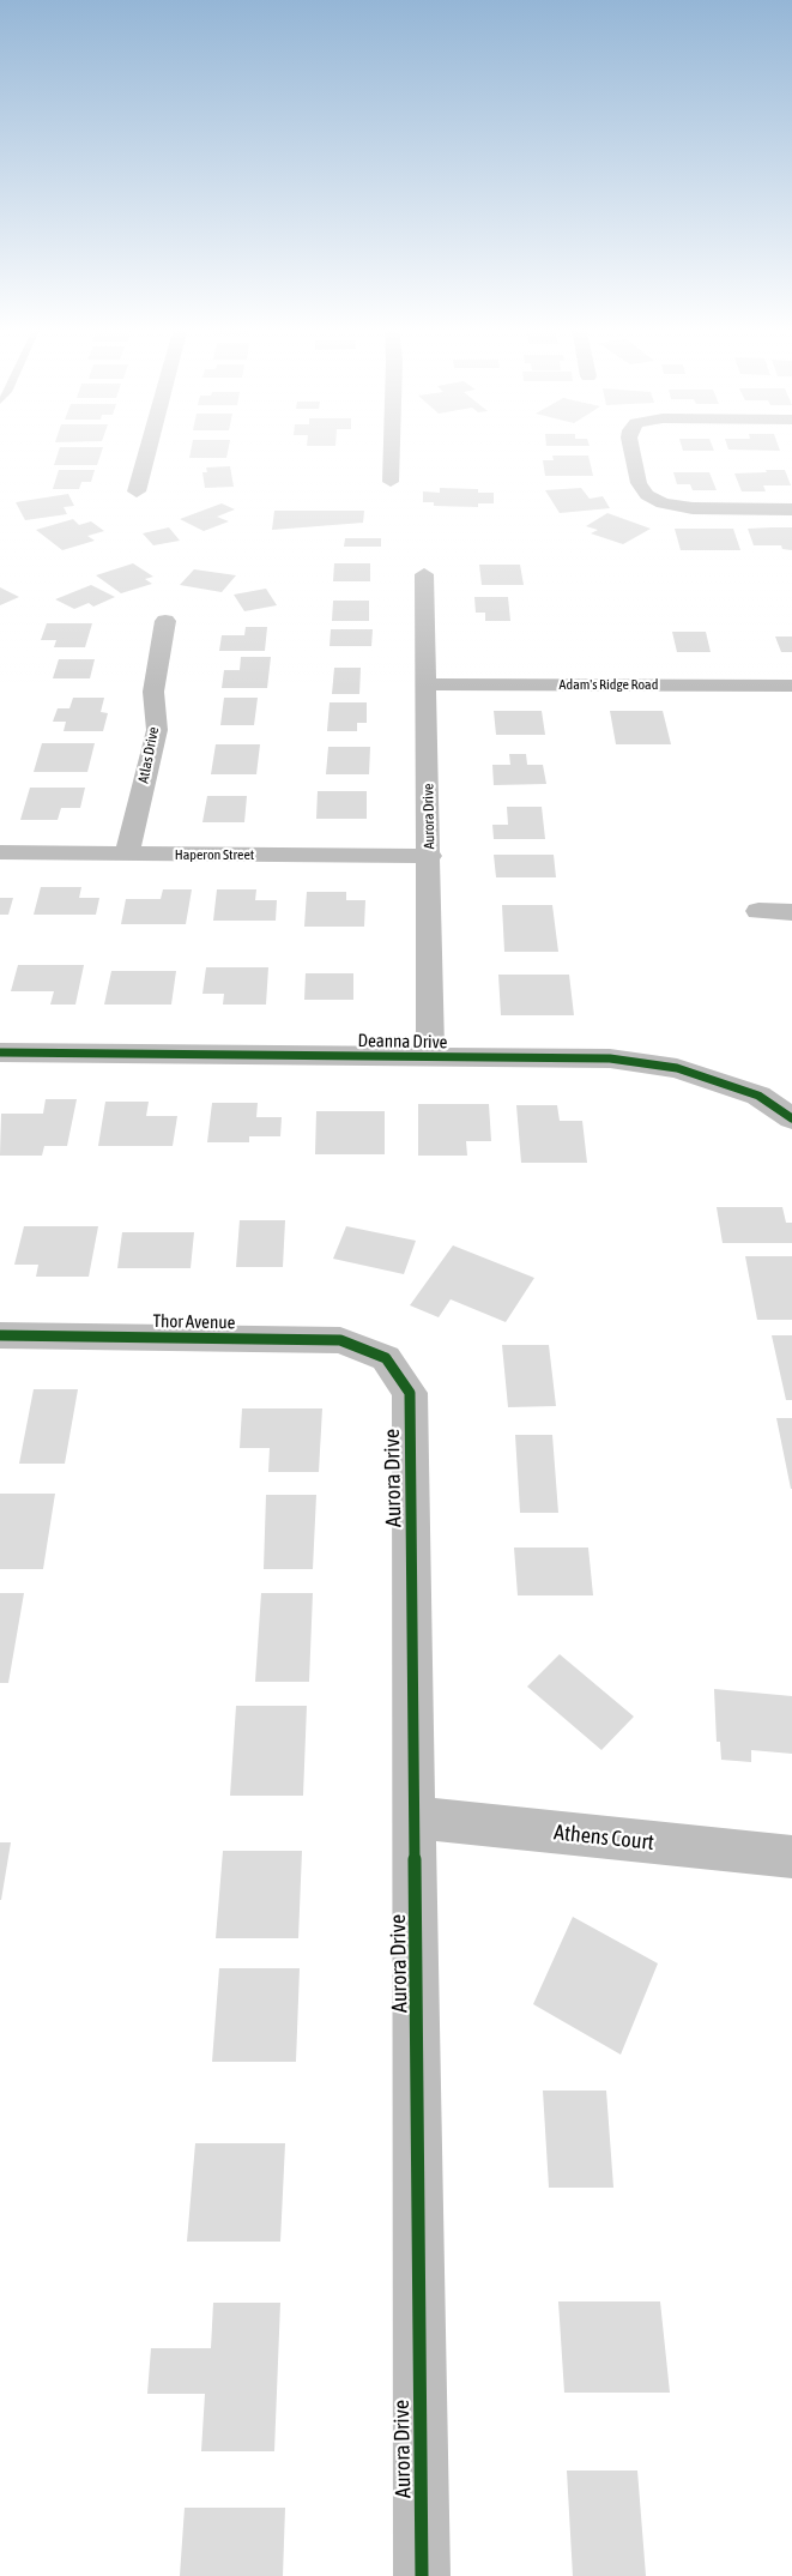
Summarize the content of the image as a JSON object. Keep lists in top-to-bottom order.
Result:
{
  "streets": {
    "street": [
      "Adam's Ridge Road",
      "Atlas Drive",
      "Aurora Drive",
      "Haperon Street",
      "Deanna Drive",
      "Thor Avenue",
      "Athens Court"
    ]
  },
  "crossings": [
    ["Adam's Ridge Road", "Aurora Drive"],
    ["Atlas Drive", "Haperon Street"],
    ["Aurora Drive", "Haperon Street"],
    ["Aurora Drive", "Deanna Drive"],
    ["Aurora Drive", "Thor Avenue"],
    ["Aurora Drive", "Athens Court"]
  ]
}
